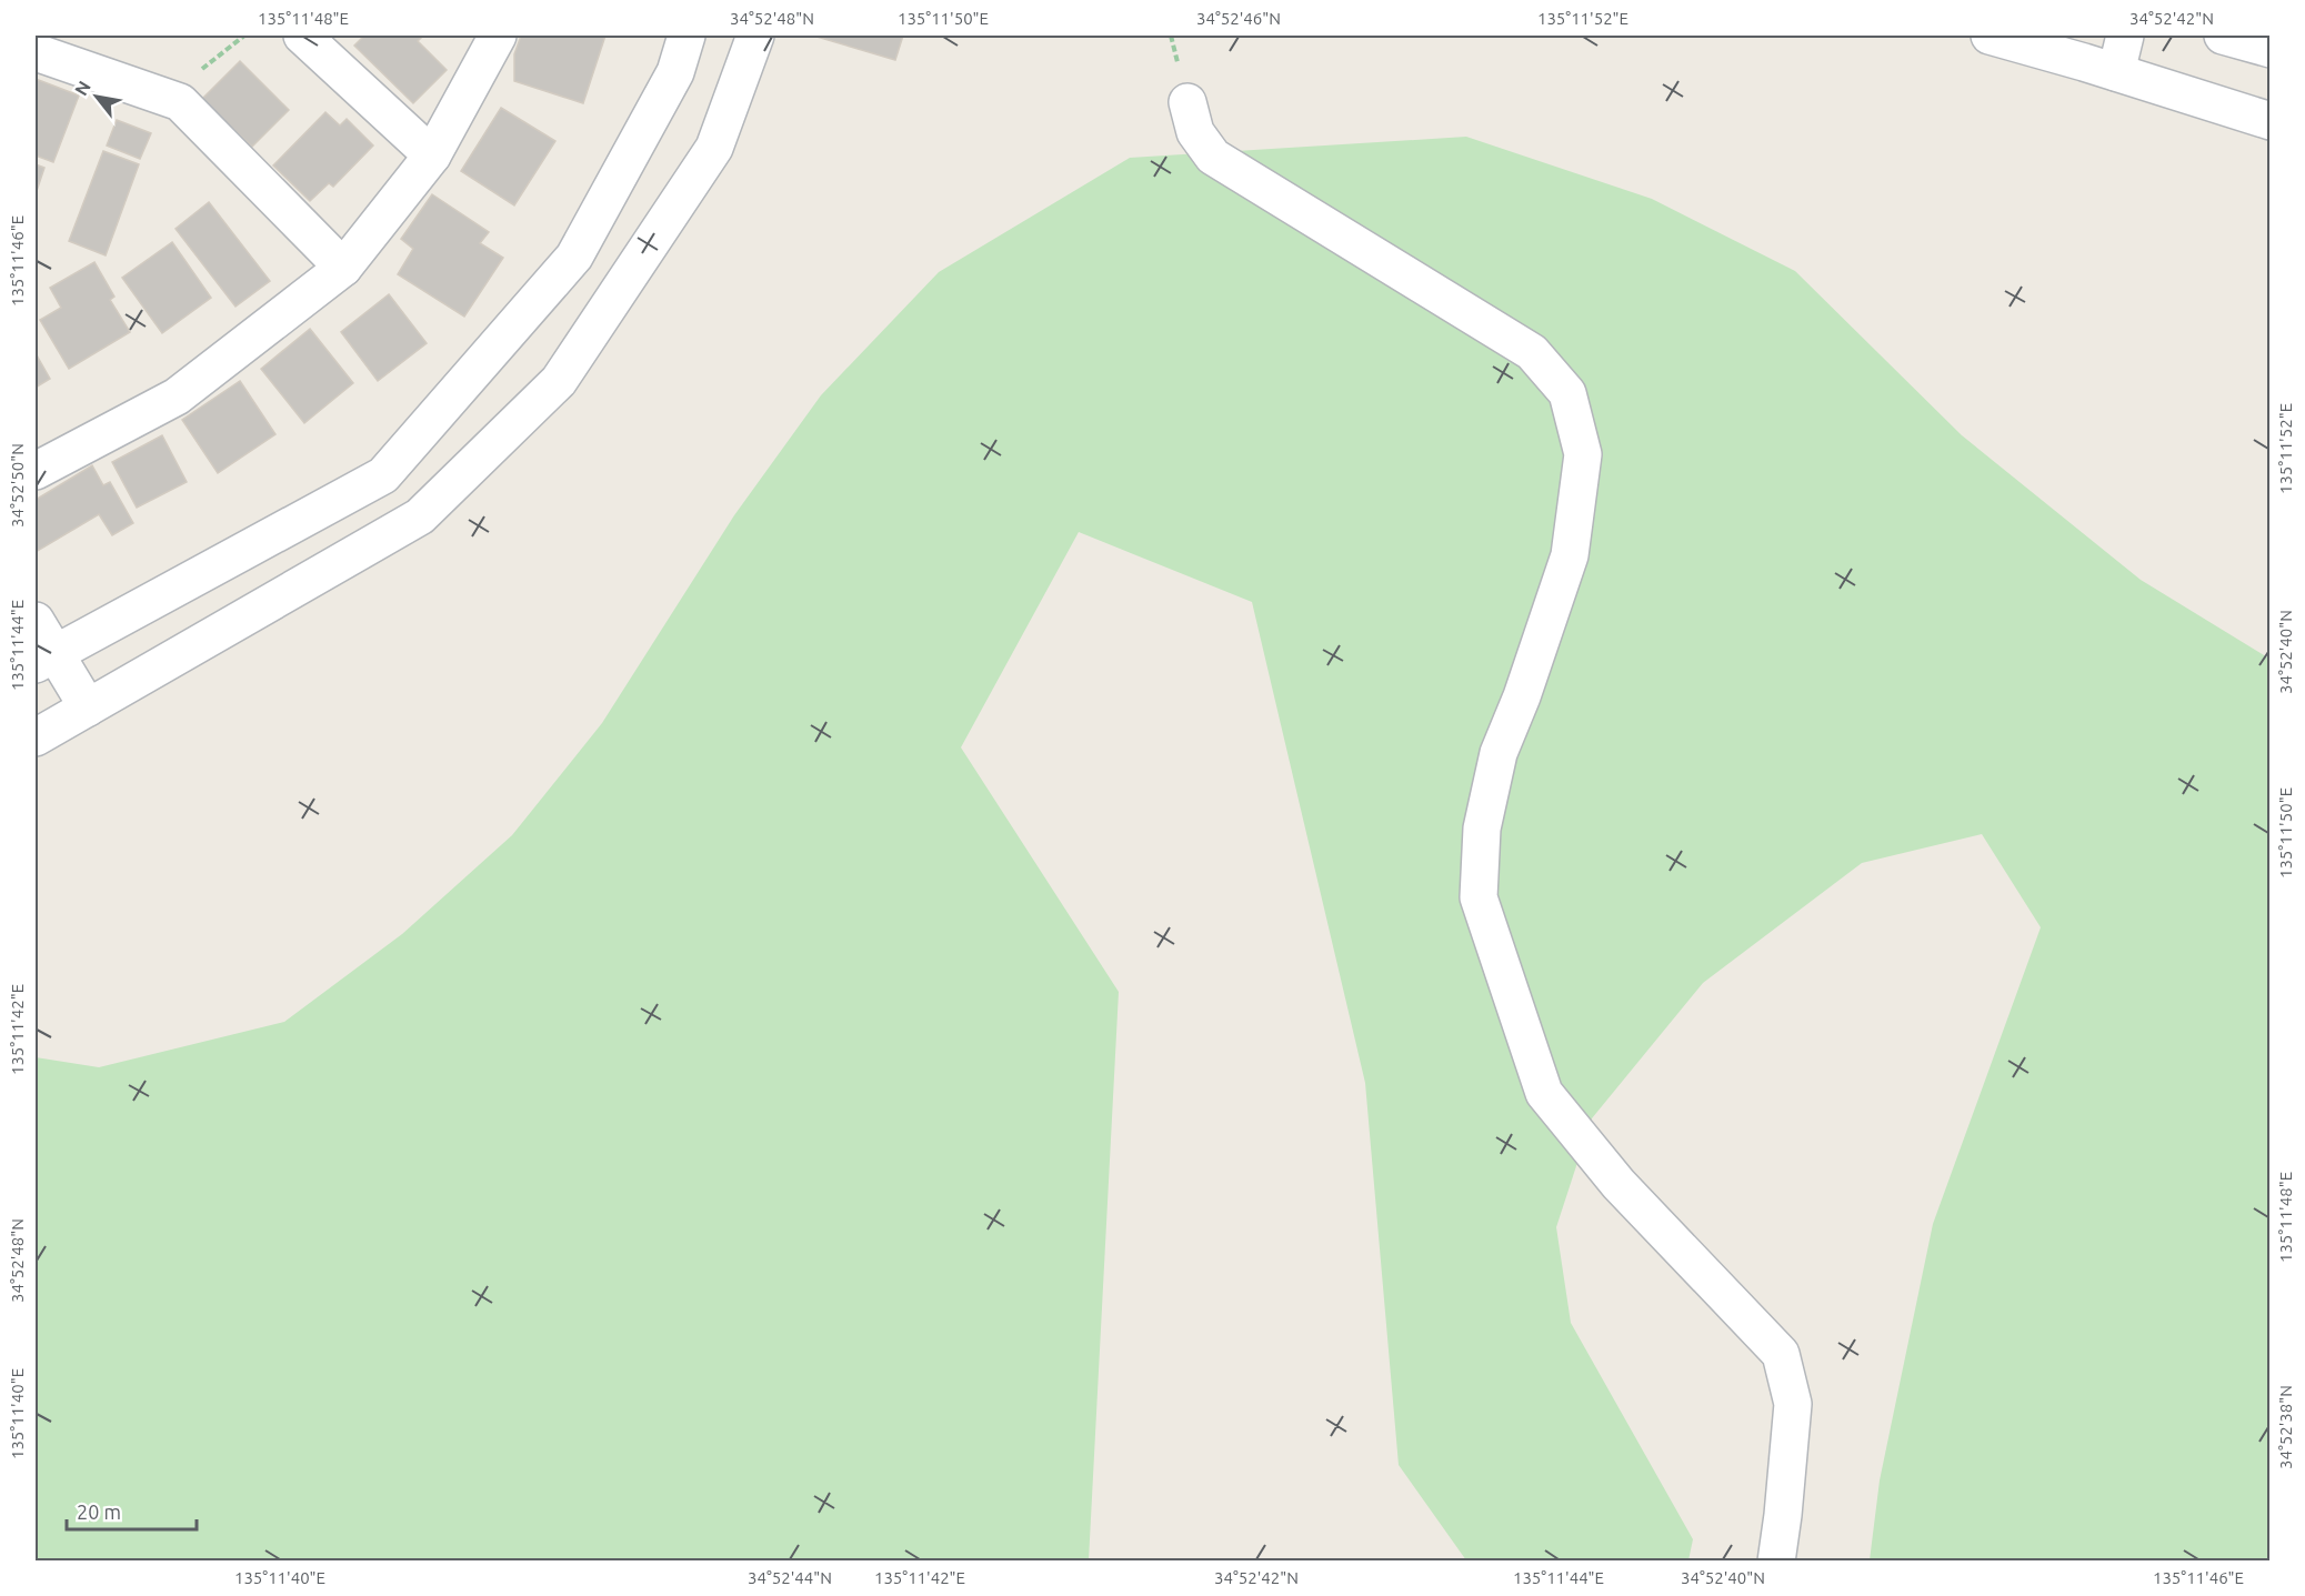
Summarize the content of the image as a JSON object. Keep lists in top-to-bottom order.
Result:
{
  "scale_bar": "20 m",
  "north": "top left",
  "coordinates": [
    "135°11'48\"E",
    "34°52'48\"N",
    "135°11'50\"E",
    "34°52'46\"N",
    "135°11'52\"E",
    "34°52'42\"N",
    "135°11'46\"E",
    "34°52'50\"N",
    "135°11'44\"E",
    "34°52'40\"N",
    "135°11'42\"E",
    "135°11'40\"E",
    "34°52'38\"N",
    "34°52'44\"N"
  ]
}
